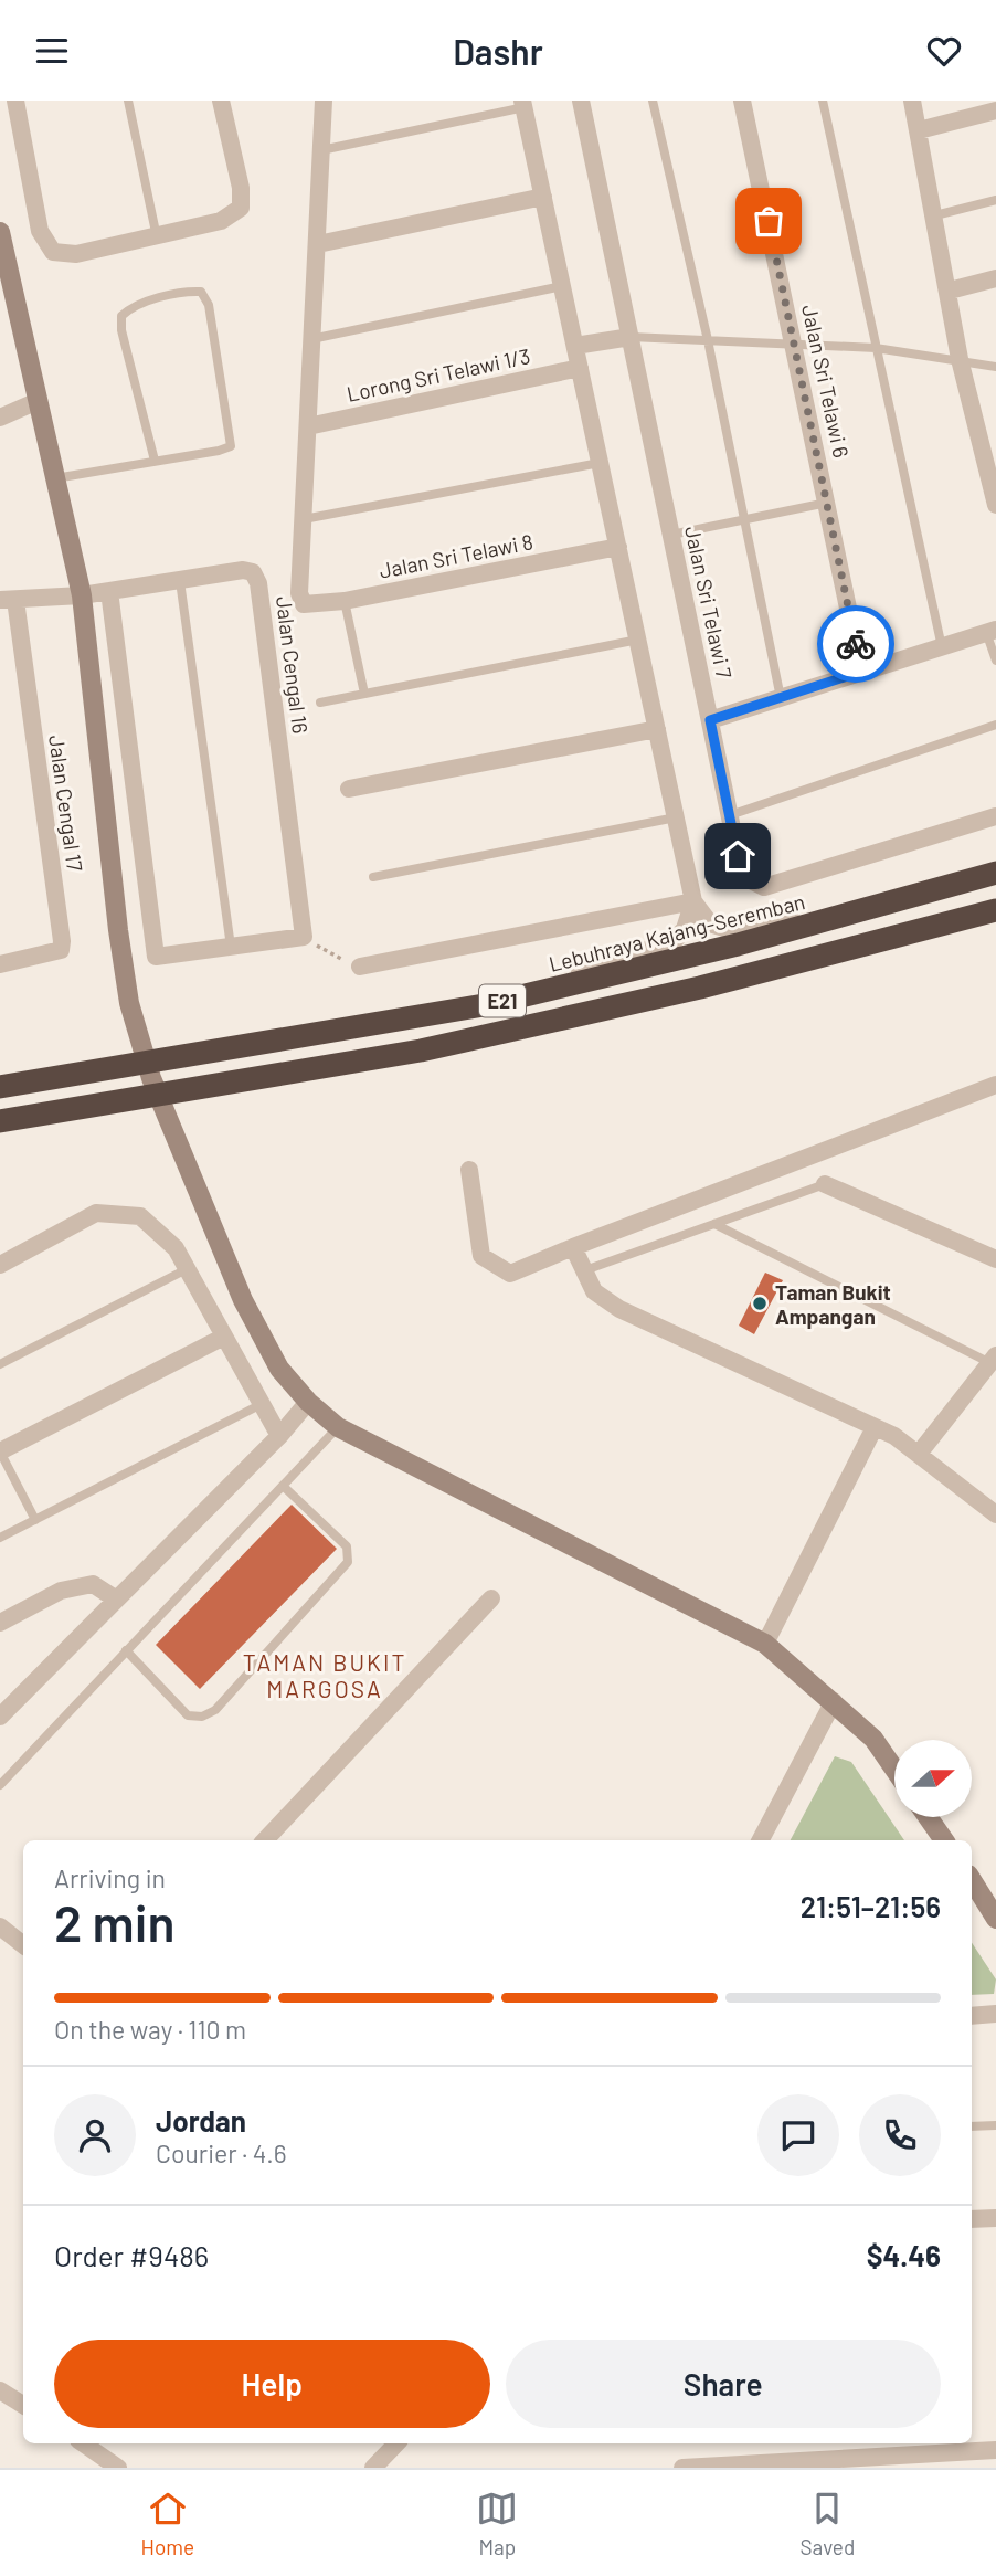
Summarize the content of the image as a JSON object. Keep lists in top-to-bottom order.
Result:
{
  "streets": {
    "highway": ["Lebuhraya Kajang-Seremban", "E21"],
    "street": [
      "Lorong Sri Telawi 1/3",
      "Jalan Sri Telawi 6",
      "Jalan Sri Telawi 8",
      "Jalan Sri Telawi 7",
      "Jalan Cengal 16",
      "Jalan Cengal 17"
    ]
  },
  "crossings": [
    ["Jalan Cengal 16", "Jalan Cengal 17"]
  ],
  "districts": ["TAMAN BUKIT MARGOSA"],
  "places": ["Taman Bukit Ampangan"],
  "north": "right",
  "page": {
    "header": "Dashr",
    "heading": ["2 min", "Arriving in", "21:51–21:56"],
    "panel": [
      "Jordan",
      "Courier · 4.6",
      "Order #9486",
      "$4.46"
    ],
    "bar": "On the way · 110 m",
    "buttons": ["Help", "Share"],
    "tabs": ["Home", "Map", "Saved"]
  }
}
